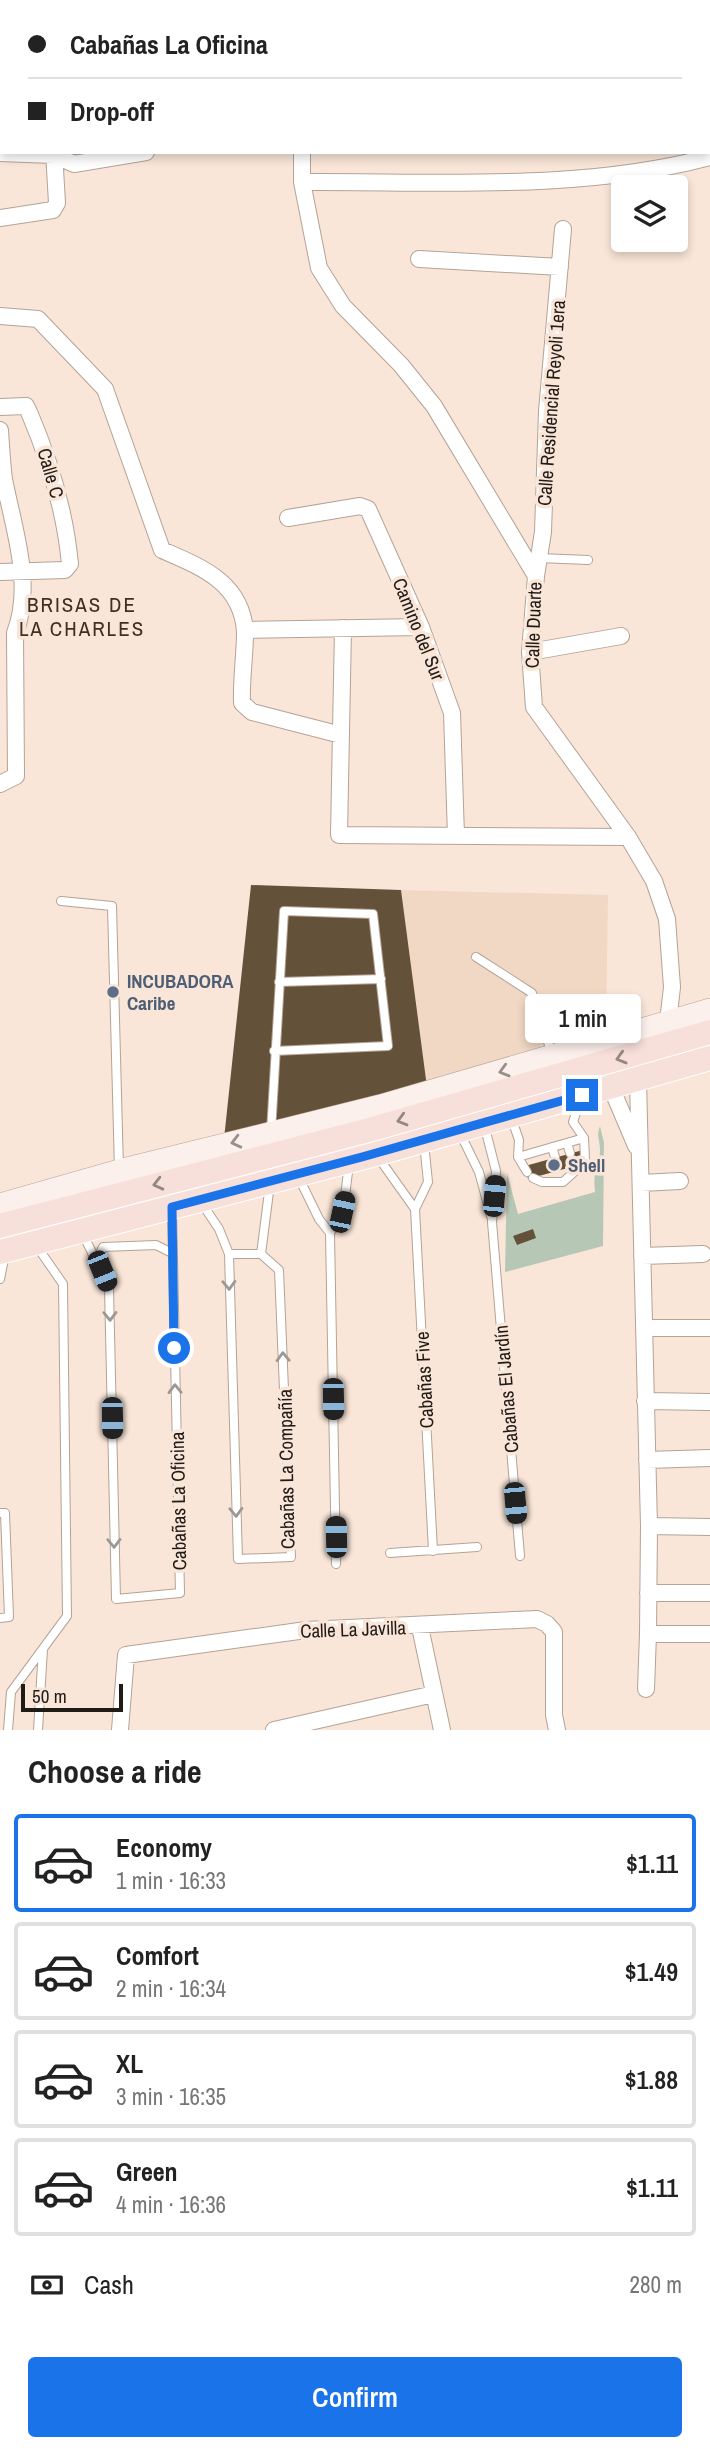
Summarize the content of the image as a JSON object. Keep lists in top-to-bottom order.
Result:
{
  "streets": {
    "street": [
      "Calle Residencial Reyoli 1era",
      "Calle C",
      "Calle Duarte",
      "Camino del Sur",
      "Calle La Javilla"
    ],
    "lane": [
      "Cabañas Five",
      "Cabañas El Jardín",
      "Cabañas La Compañía",
      "Cabañas La Oficina"
    ]
  },
  "crossings": [
    ["Calle Residencial Reyoli 1era", "Calle Duarte"]
  ],
  "districts": ["BRISAS DE LA CHARLES"],
  "places": ["INCUBADORA Caribe", "Shell"],
  "scale_bar": "50 m",
  "page": {
    "banner": ["Cabañas La Oficina", "Drop-off"],
    "bubble": "1 min",
    "scale": "50 m",
    "heading": "Choose a ride",
    "list": [
      {
        "name": "Economy",
        "note": "1 min · 16:33",
        "value": "$1.11"
      },
      {
        "name": "Comfort",
        "note": "2 min · 16:34",
        "value": "$1.49"
      },
      {
        "name": "XL",
        "note": "3 min · 16:35",
        "value": "$1.88"
      },
      {
        "name": "Green",
        "note": "4 min · 16:36",
        "value": "$1.11"
      }
    ],
    "pay": ["Cash", "280 m"],
    "buttons": "Confirm"
  }
}
